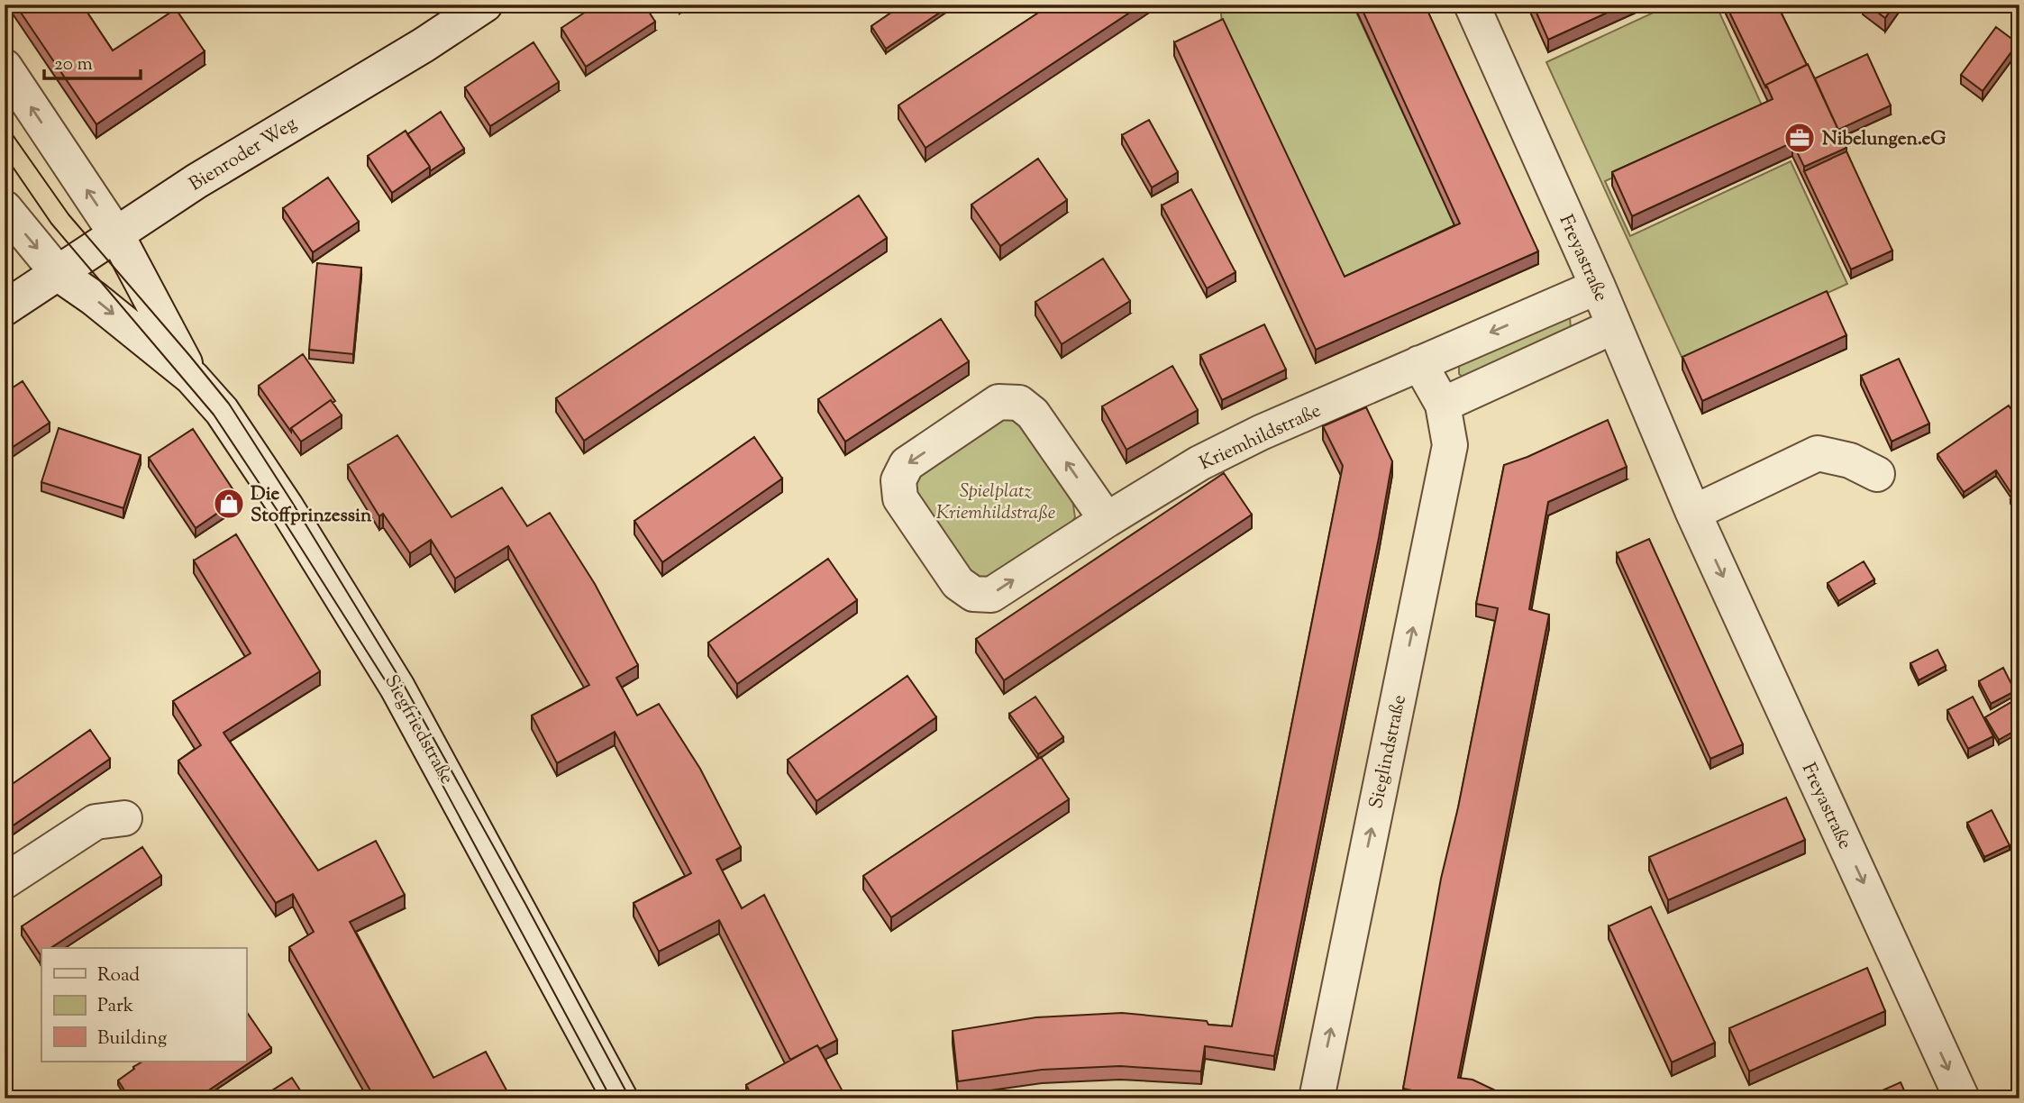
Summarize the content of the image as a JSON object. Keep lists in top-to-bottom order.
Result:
{
  "streets": {
    "street": [
      "Bienroder Weg",
      "Freyastraße",
      "Kriemhildstraße",
      "Siegfriedstraße",
      "Sieglindstraße"
    ]
  },
  "crossings": [
    ["Bienroder Weg", "Siegfriedstraße"],
    ["Freyastraße", "Kriemhildstraße"]
  ],
  "one_way": ["Freyastraße", "Sieglindstraße"],
  "parks": ["Spielplatz Kriemhildstraße"],
  "places": {
    "office": ["Nibelungen.eG"],
    "shop": ["Die Stoffprinzessin"]
  },
  "legend": ["Road", "Park", "Building"],
  "scale_bar": "20 m"
}
